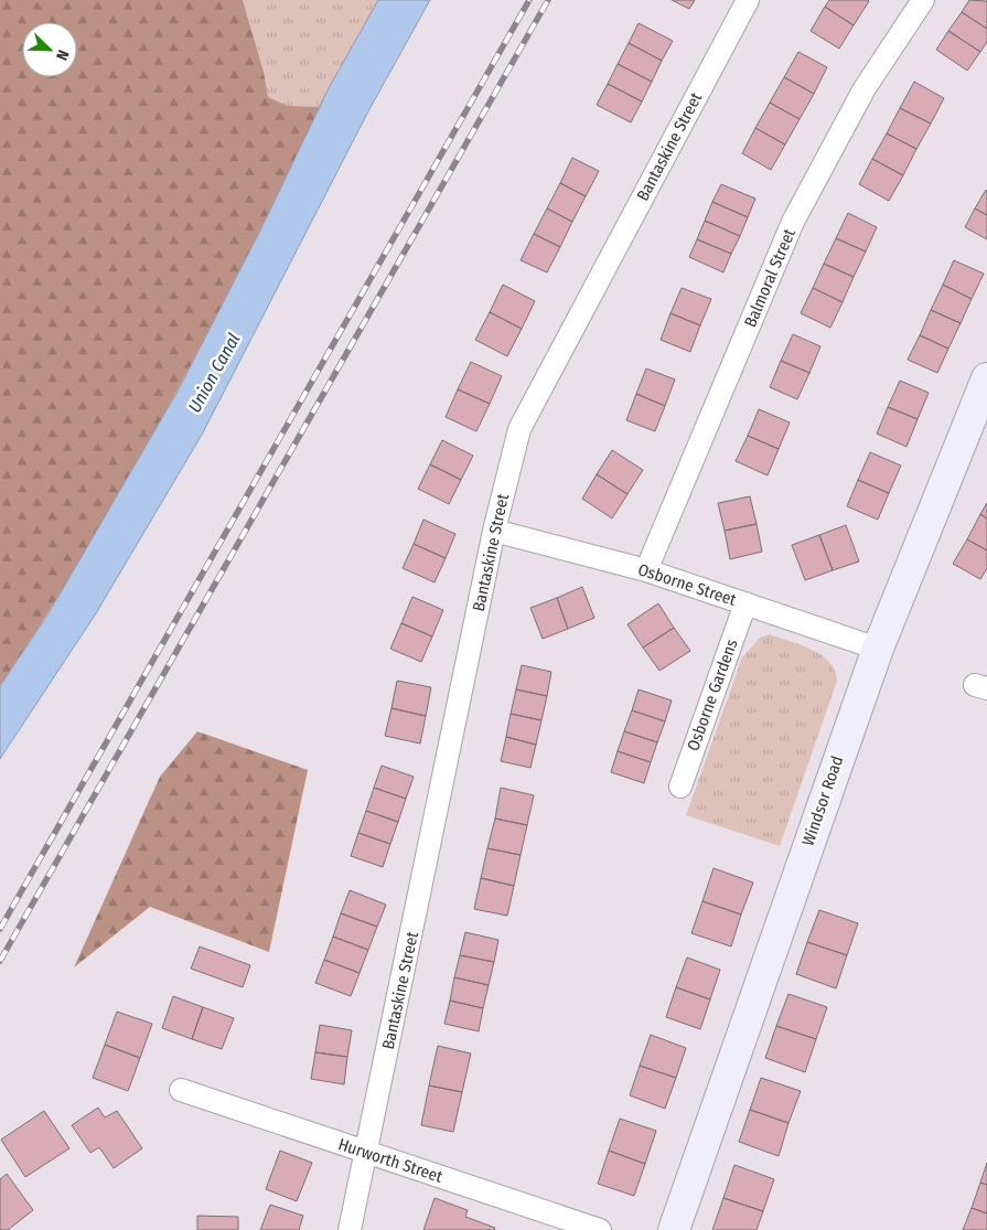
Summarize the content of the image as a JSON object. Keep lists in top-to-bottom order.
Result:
{
  "streets": {
    "street": [
      "Bantaskine Street",
      "Balmoral Street",
      "Osborne Street",
      "Osborne Gardens",
      "Windsor Road",
      "Hurworth Street"
    ]
  },
  "crossings": [
    ["Bantaskine Street", "Osborne Street"],
    ["Bantaskine Street", "Hurworth Street"],
    ["Balmoral Street", "Osborne Street"],
    ["Osborne Street", "Osborne Gardens"],
    ["Osborne Street", "Windsor Road"]
  ],
  "water": ["Union Canal"],
  "north": "bottom right"
}
